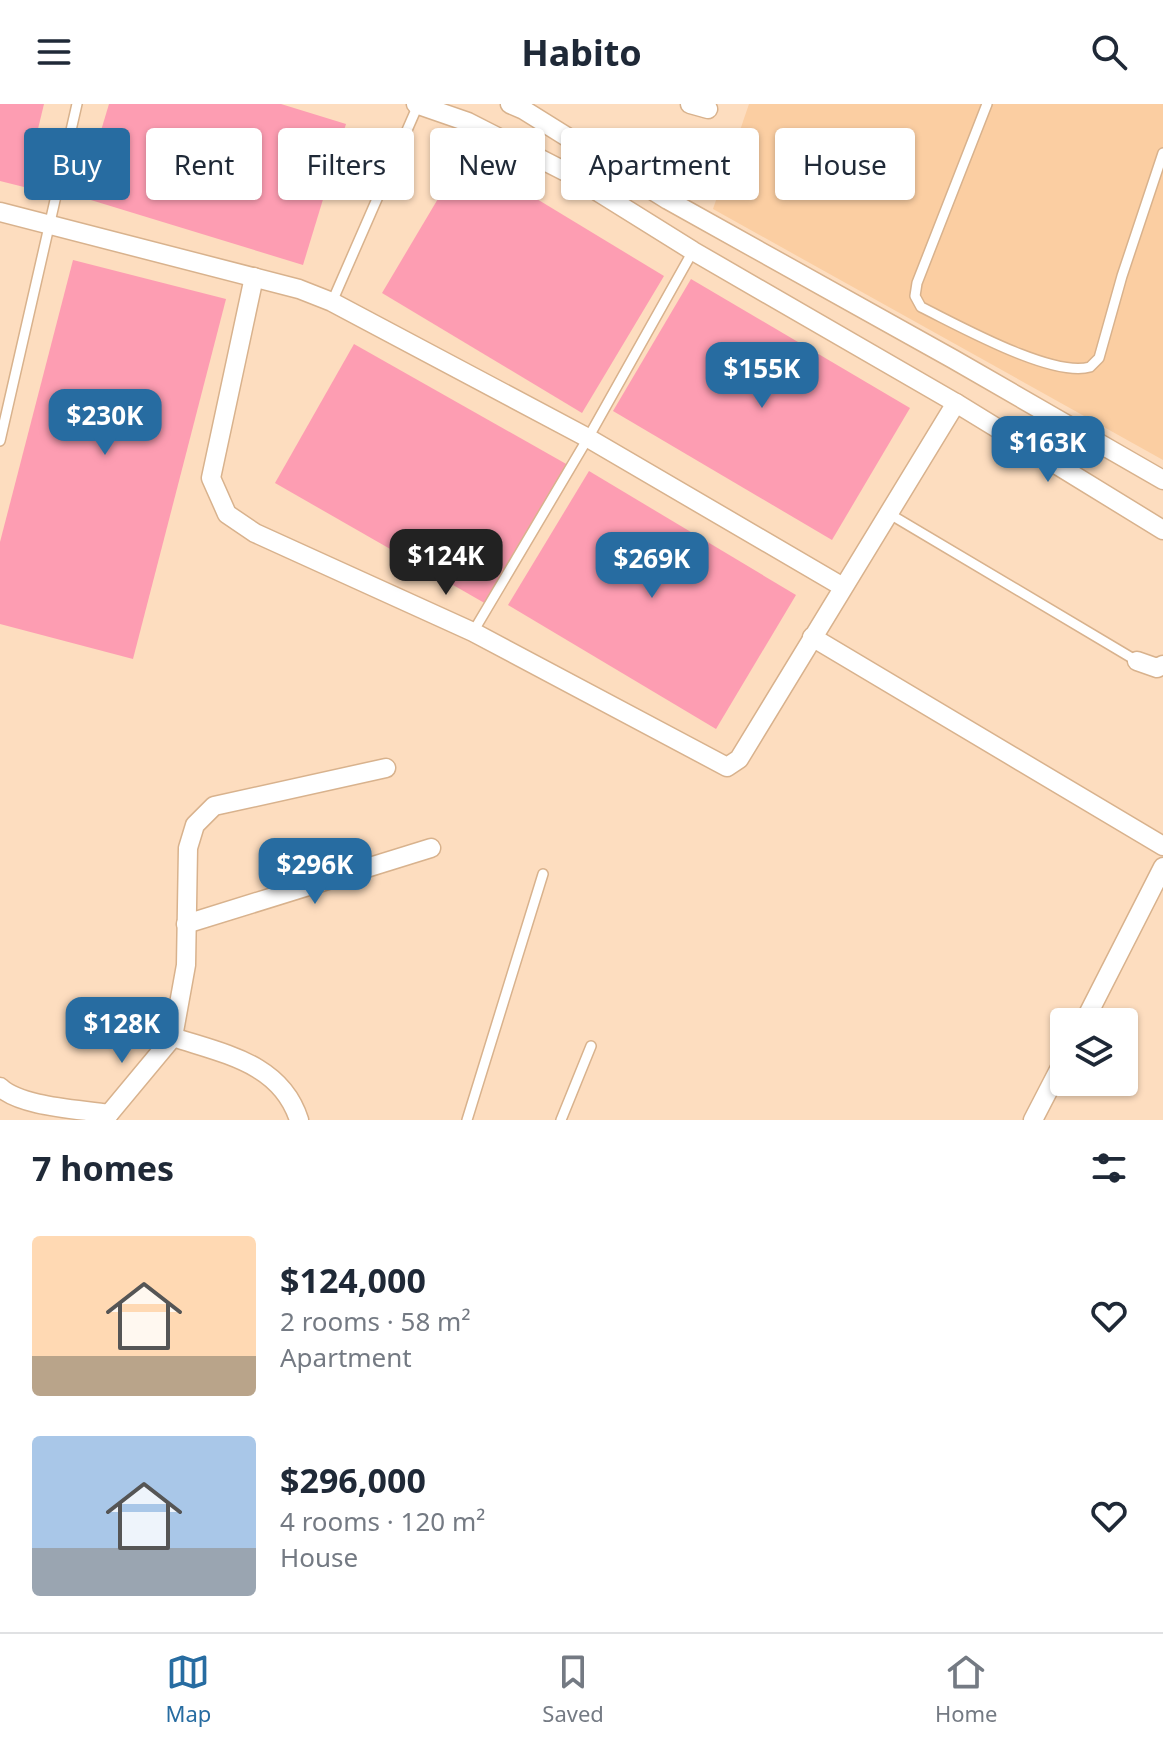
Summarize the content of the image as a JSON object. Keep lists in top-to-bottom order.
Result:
{
  "page": {
    "header": "Habito",
    "chip": [
      "Buy",
      "Rent",
      "Filters",
      "New",
      "Apartment",
      "House"
    ],
    "price": [
      "$155K",
      "$230K",
      "$163K",
      "$124K",
      "$269K",
      "$296K",
      "$128K"
    ],
    "heading": "7 homes",
    "list": [
      {
        "name": "$124,000",
        "note": "2 rooms · 58 m² · Apartment"
      },
      {
        "name": "$296,000",
        "note": "4 rooms · 120 m² · House"
      }
    ],
    "tabs": ["Map", "Saved", "Home"]
  }
}
